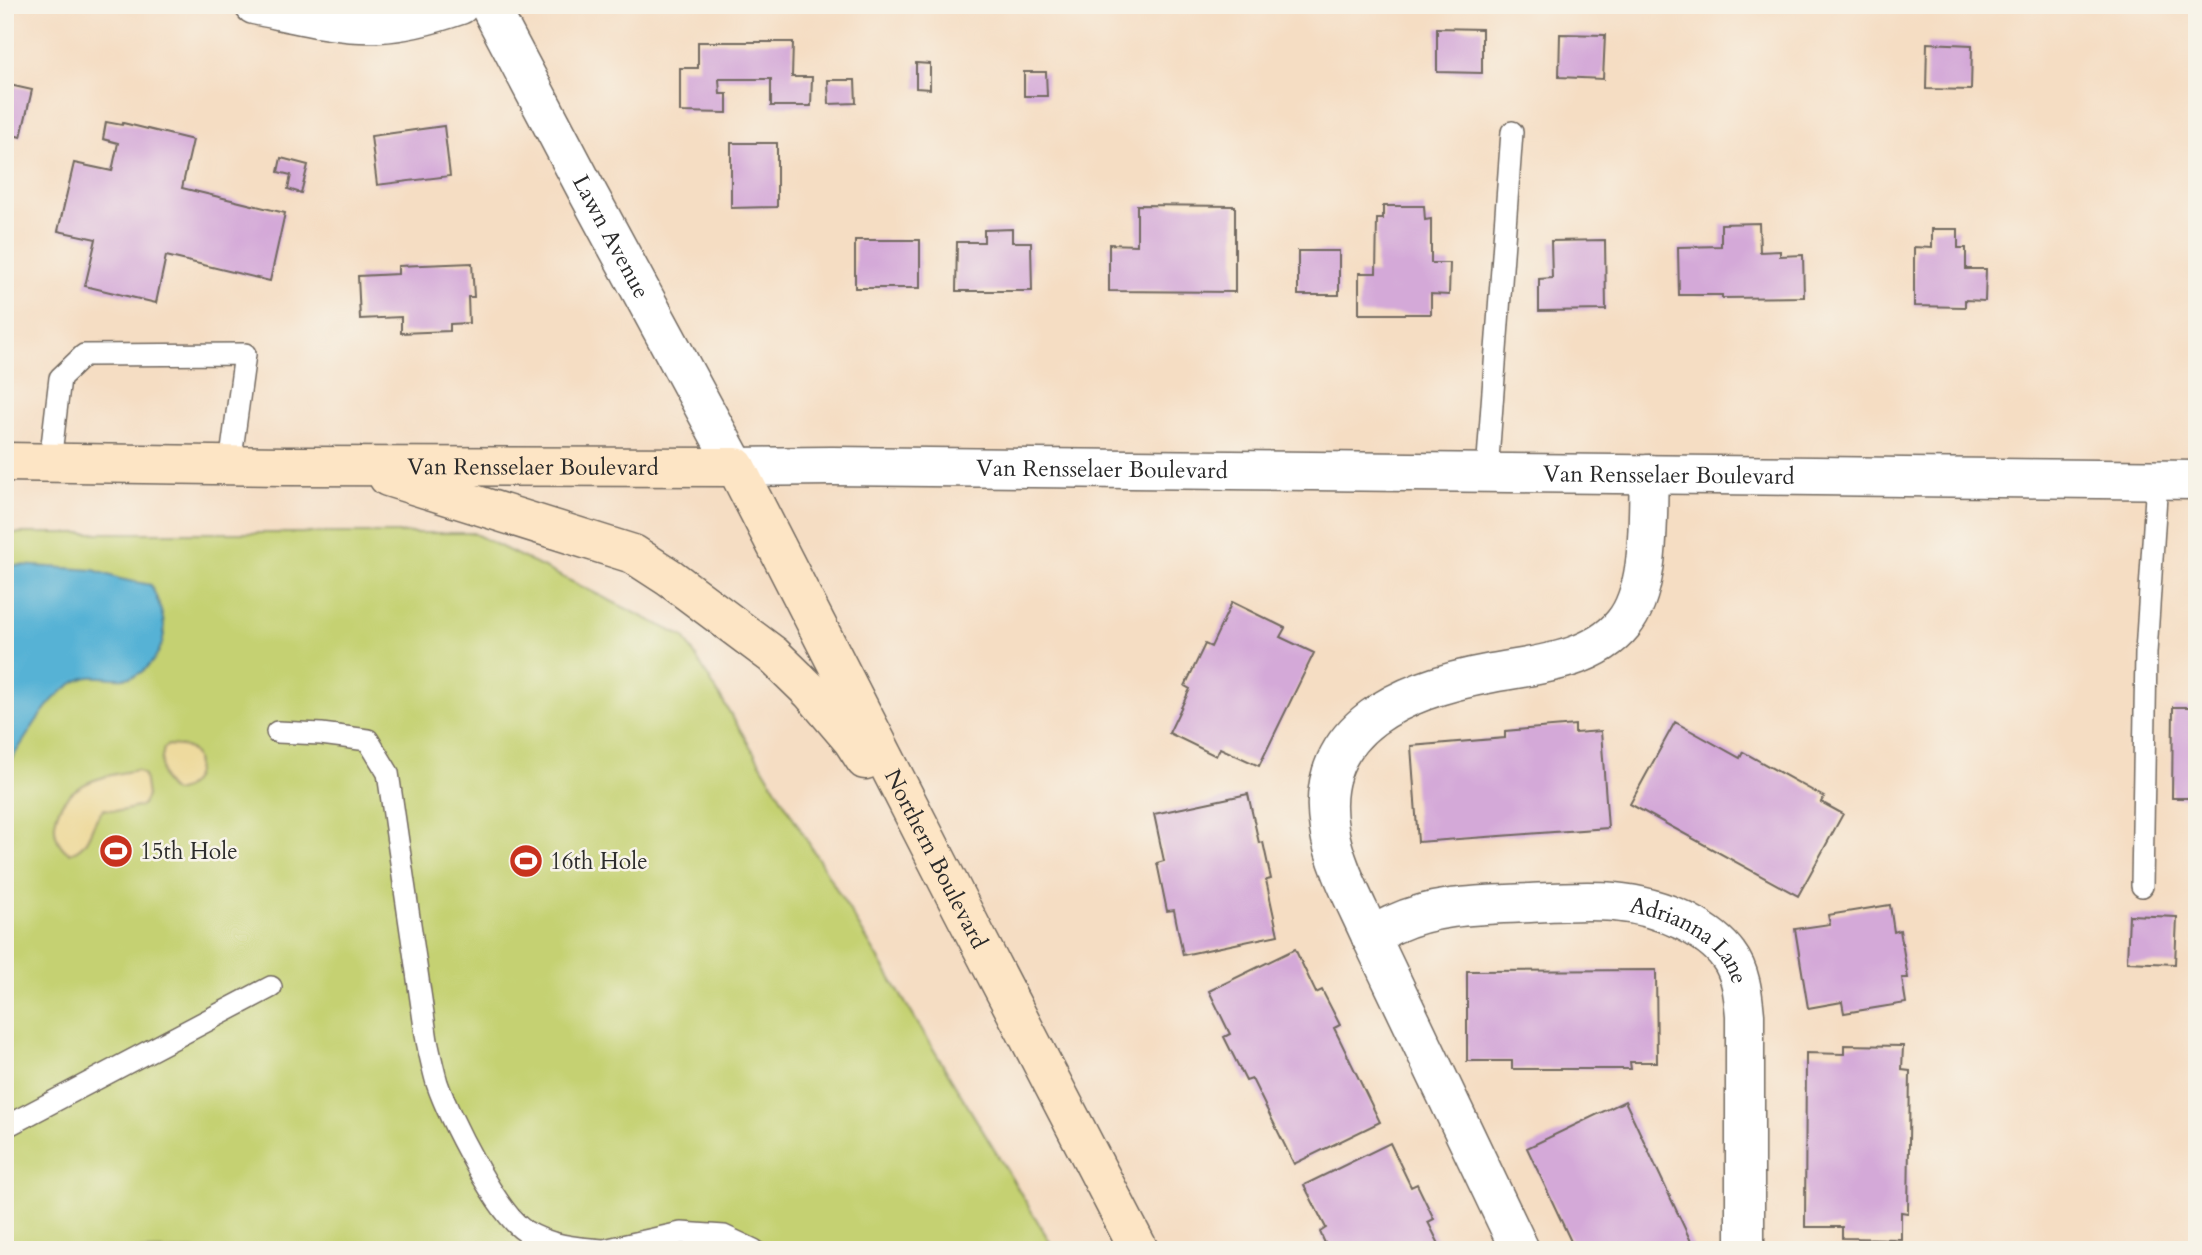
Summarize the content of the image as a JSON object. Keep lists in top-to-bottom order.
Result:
{
  "streets": {
    "main road": ["Van Rensselaer Boulevard", "Northern Boulevard"],
    "street": ["Lawn Avenue", "Adrianna Lane"]
  },
  "crossings": [
    ["Lawn Avenue", "Van Rensselaer Boulevard"],
    ["Lawn Avenue", "Northern Boulevard"],
    ["Van Rensselaer Boulevard", "Northern Boulevard"]
  ],
  "places": {
    "sports": ["15th Hole", "16th Hole"]
  }
}
